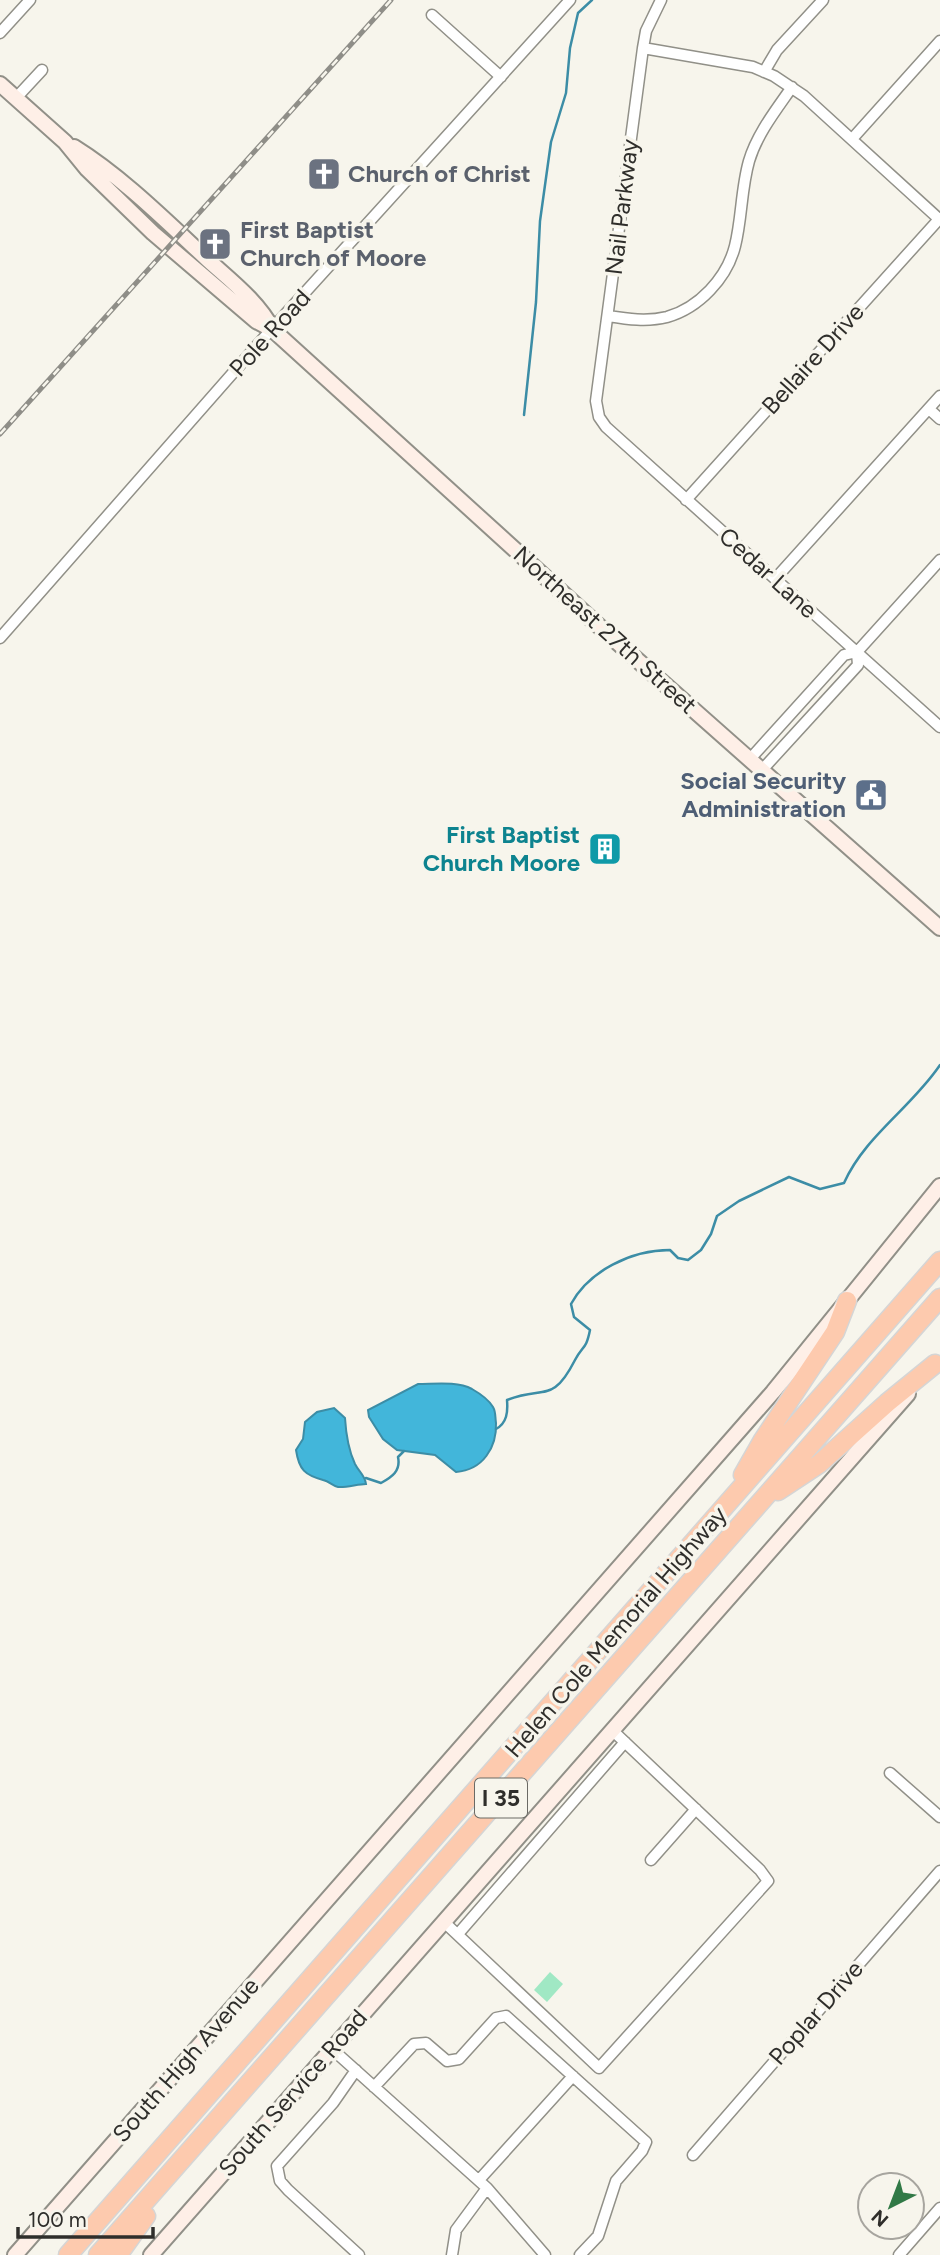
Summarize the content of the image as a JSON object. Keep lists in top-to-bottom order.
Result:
{
  "streets": {
    "highway": ["Helen Cole Memorial Highway", "I 35"],
    "main road": ["Northeast 27th Street", "South High Avenue", "South Service Road"],
    "street": [
      "Nail Parkway",
      "Pole Road",
      "Bellaire Drive",
      "Cedar Lane",
      "Poplar Drive"
    ]
  },
  "crossings": [
    ["Nail Parkway", "Cedar Lane"],
    ["Pole Road", "Northeast 27th Street"],
    ["Bellaire Drive", "Cedar Lane"]
  ],
  "places": {
    "church": ["Church of Christ", "First Baptist Church of Moore"],
    "public building": ["Social Security Administration"],
    "building": ["First Baptist Church Moore"]
  },
  "scale_bar": "100 m",
  "north": "bottom left"
}
